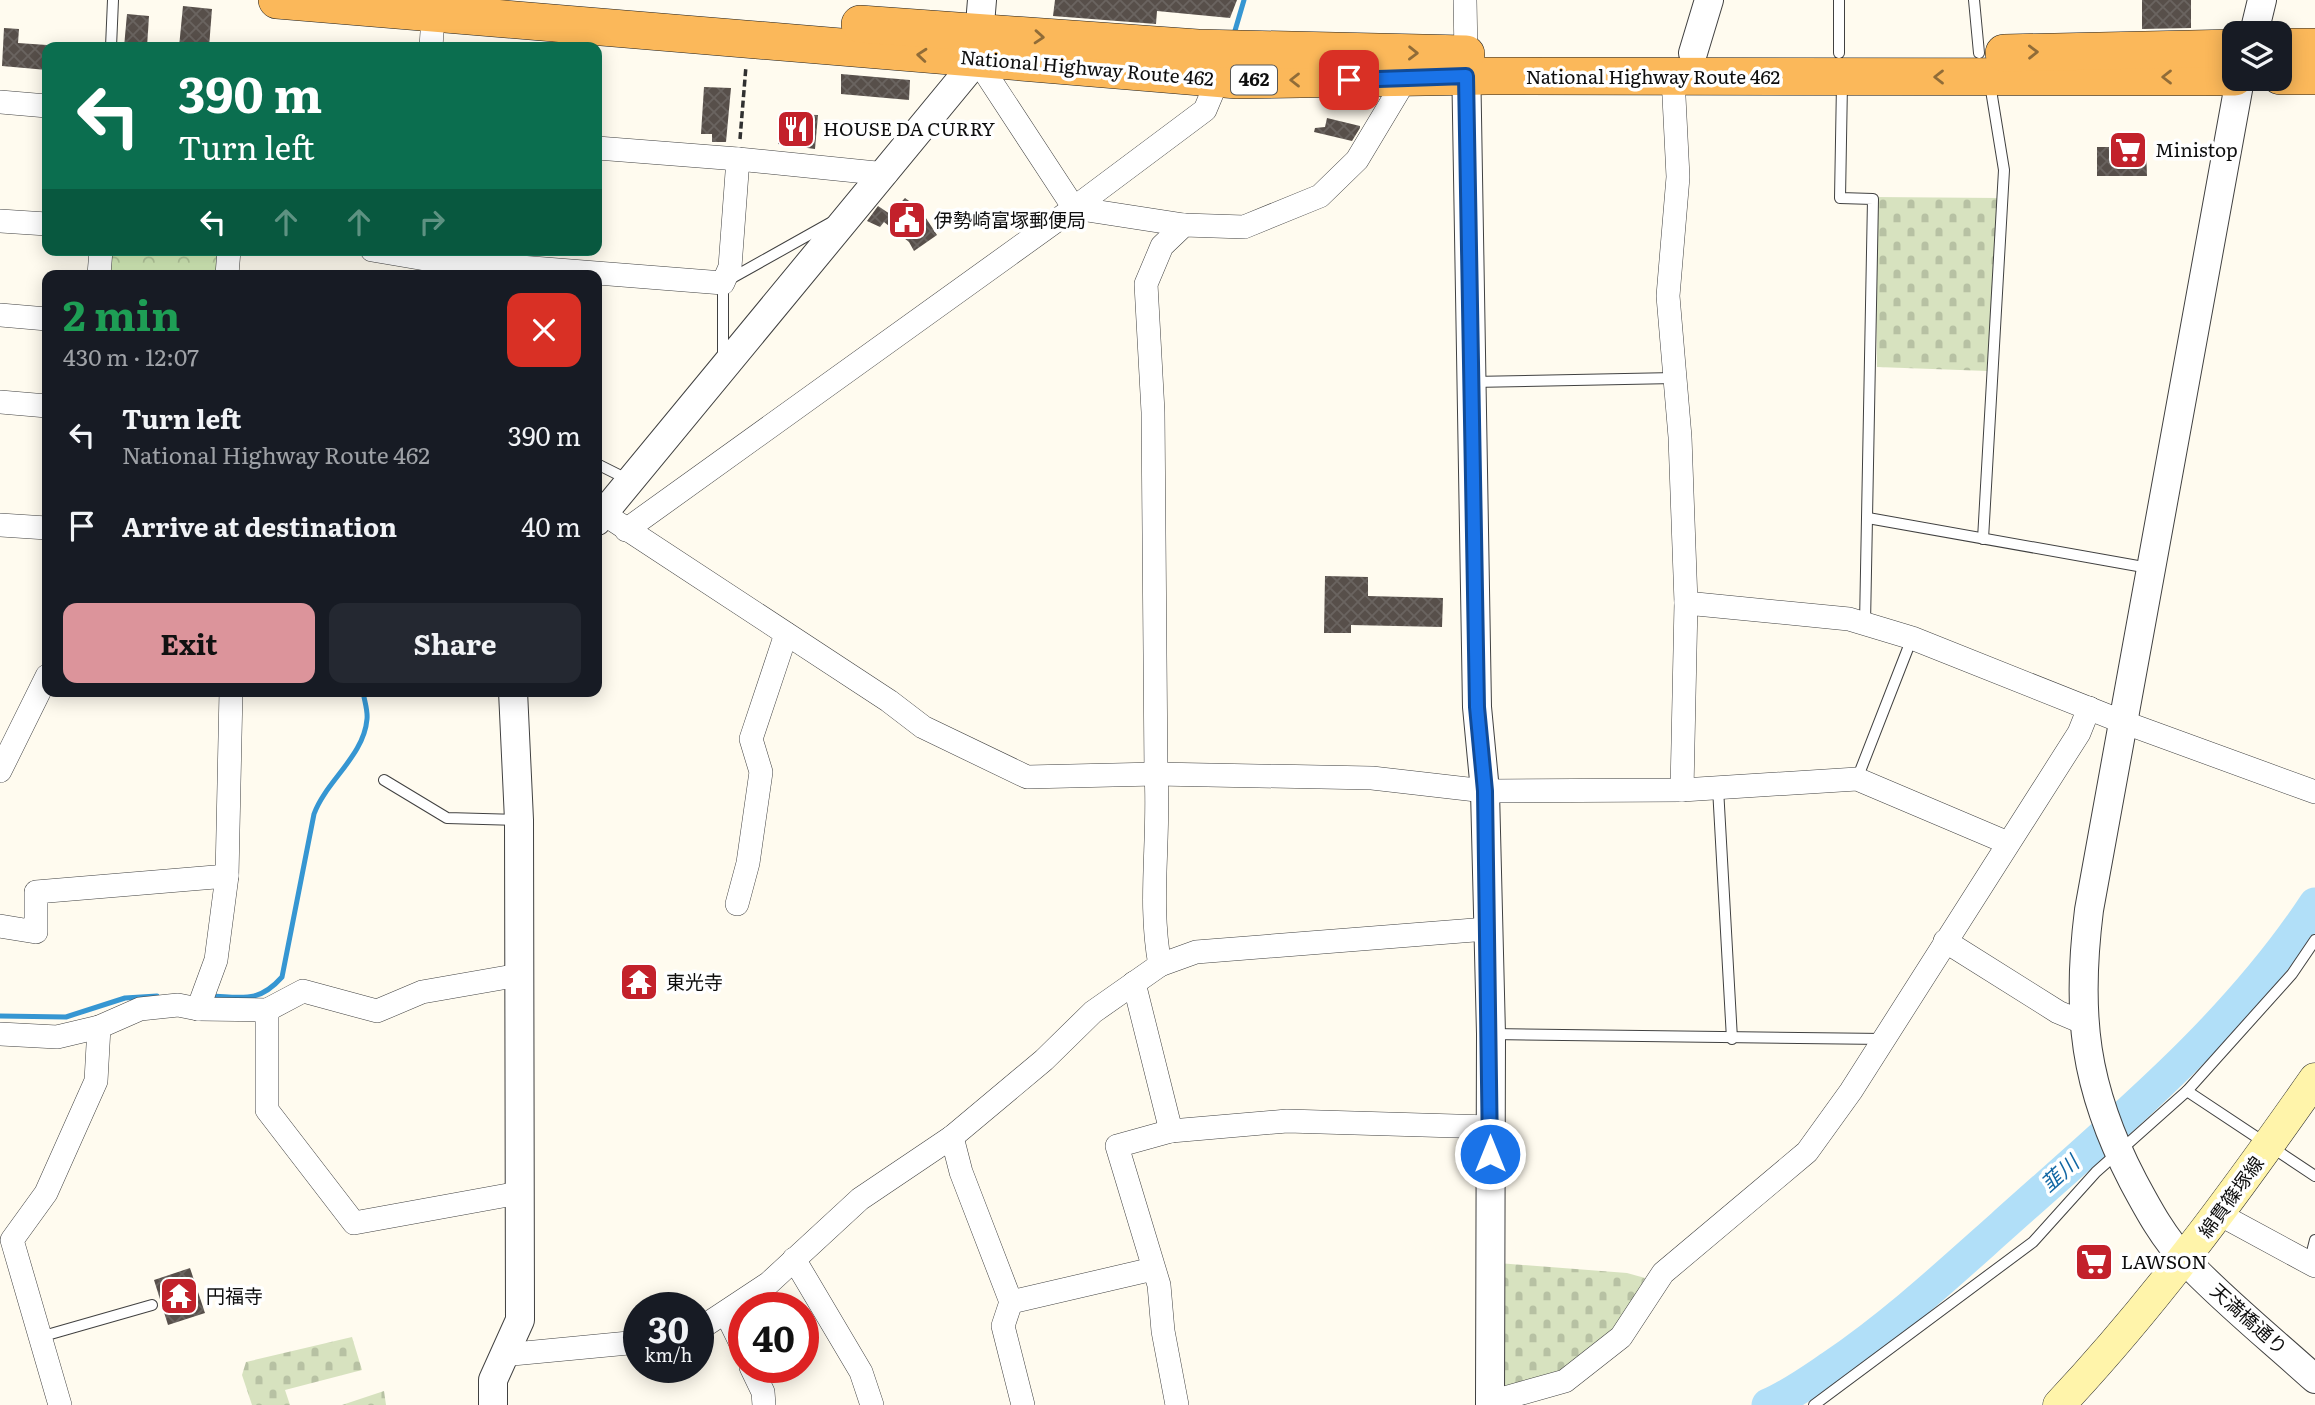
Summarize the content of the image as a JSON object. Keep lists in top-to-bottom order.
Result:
{
  "streets": {
    "highway": ["National Highway Route 462", "462"],
    "main road": ["綿貫篠塚線"],
    "street": ["天満橋通り"]
  },
  "crossings": [
    ["綿貫篠塚線", "天満橋通り"]
  ],
  "water": ["韮川"],
  "places": {
    "restaurant": ["HOUSE DA CURRY"],
    "supermarket": ["Ministop", "LAWSON"],
    "public building": ["伊勢崎富塚郵便局"],
    "temple": ["東光寺", "円福寺"]
  },
  "page": {
    "turn": ["390 m", "Turn left"],
    "heading": ["2 min", "430 m · 12:07"],
    "list": [
      {
        "name": "Turn left",
        "note": "National Highway Route 462",
        "value": "390 m"
      },
      {
        "name": "Arrive at destination",
        "value": "40 m"
      }
    ],
    "buttons": ["Exit", "Share"],
    "speed": "30 km/h",
    "limit": "40"
  }
}
